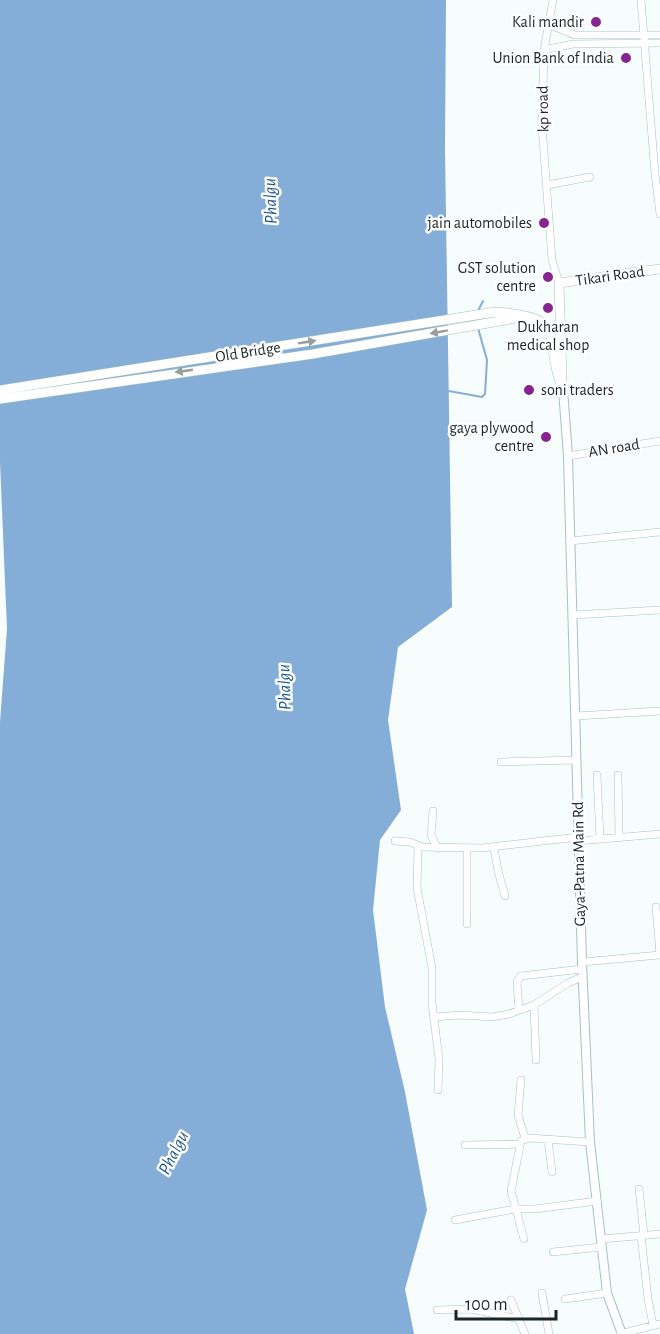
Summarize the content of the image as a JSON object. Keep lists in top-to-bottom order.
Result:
{
  "streets": {
    "highway": ["Tikari Road", "Old Bridge"],
    "main road": ["Gaya-Patna Main Rd"],
    "street": ["kp road", "AN road"]
  },
  "crossings": [
    ["kp road", "Tikari Road"],
    ["Tikari Road", "Gaya-Patna Main Rd"],
    ["AN road", "Gaya-Patna Main Rd"]
  ],
  "water": ["Phalgu"],
  "places": [
    "Kali mandir",
    "Union Bank of India",
    "jain automobiles",
    "GST solution centre",
    "Dukharan medical shop",
    "soni traders",
    "gaya plywood centre"
  ],
  "scale_bar": "100 m"
}
